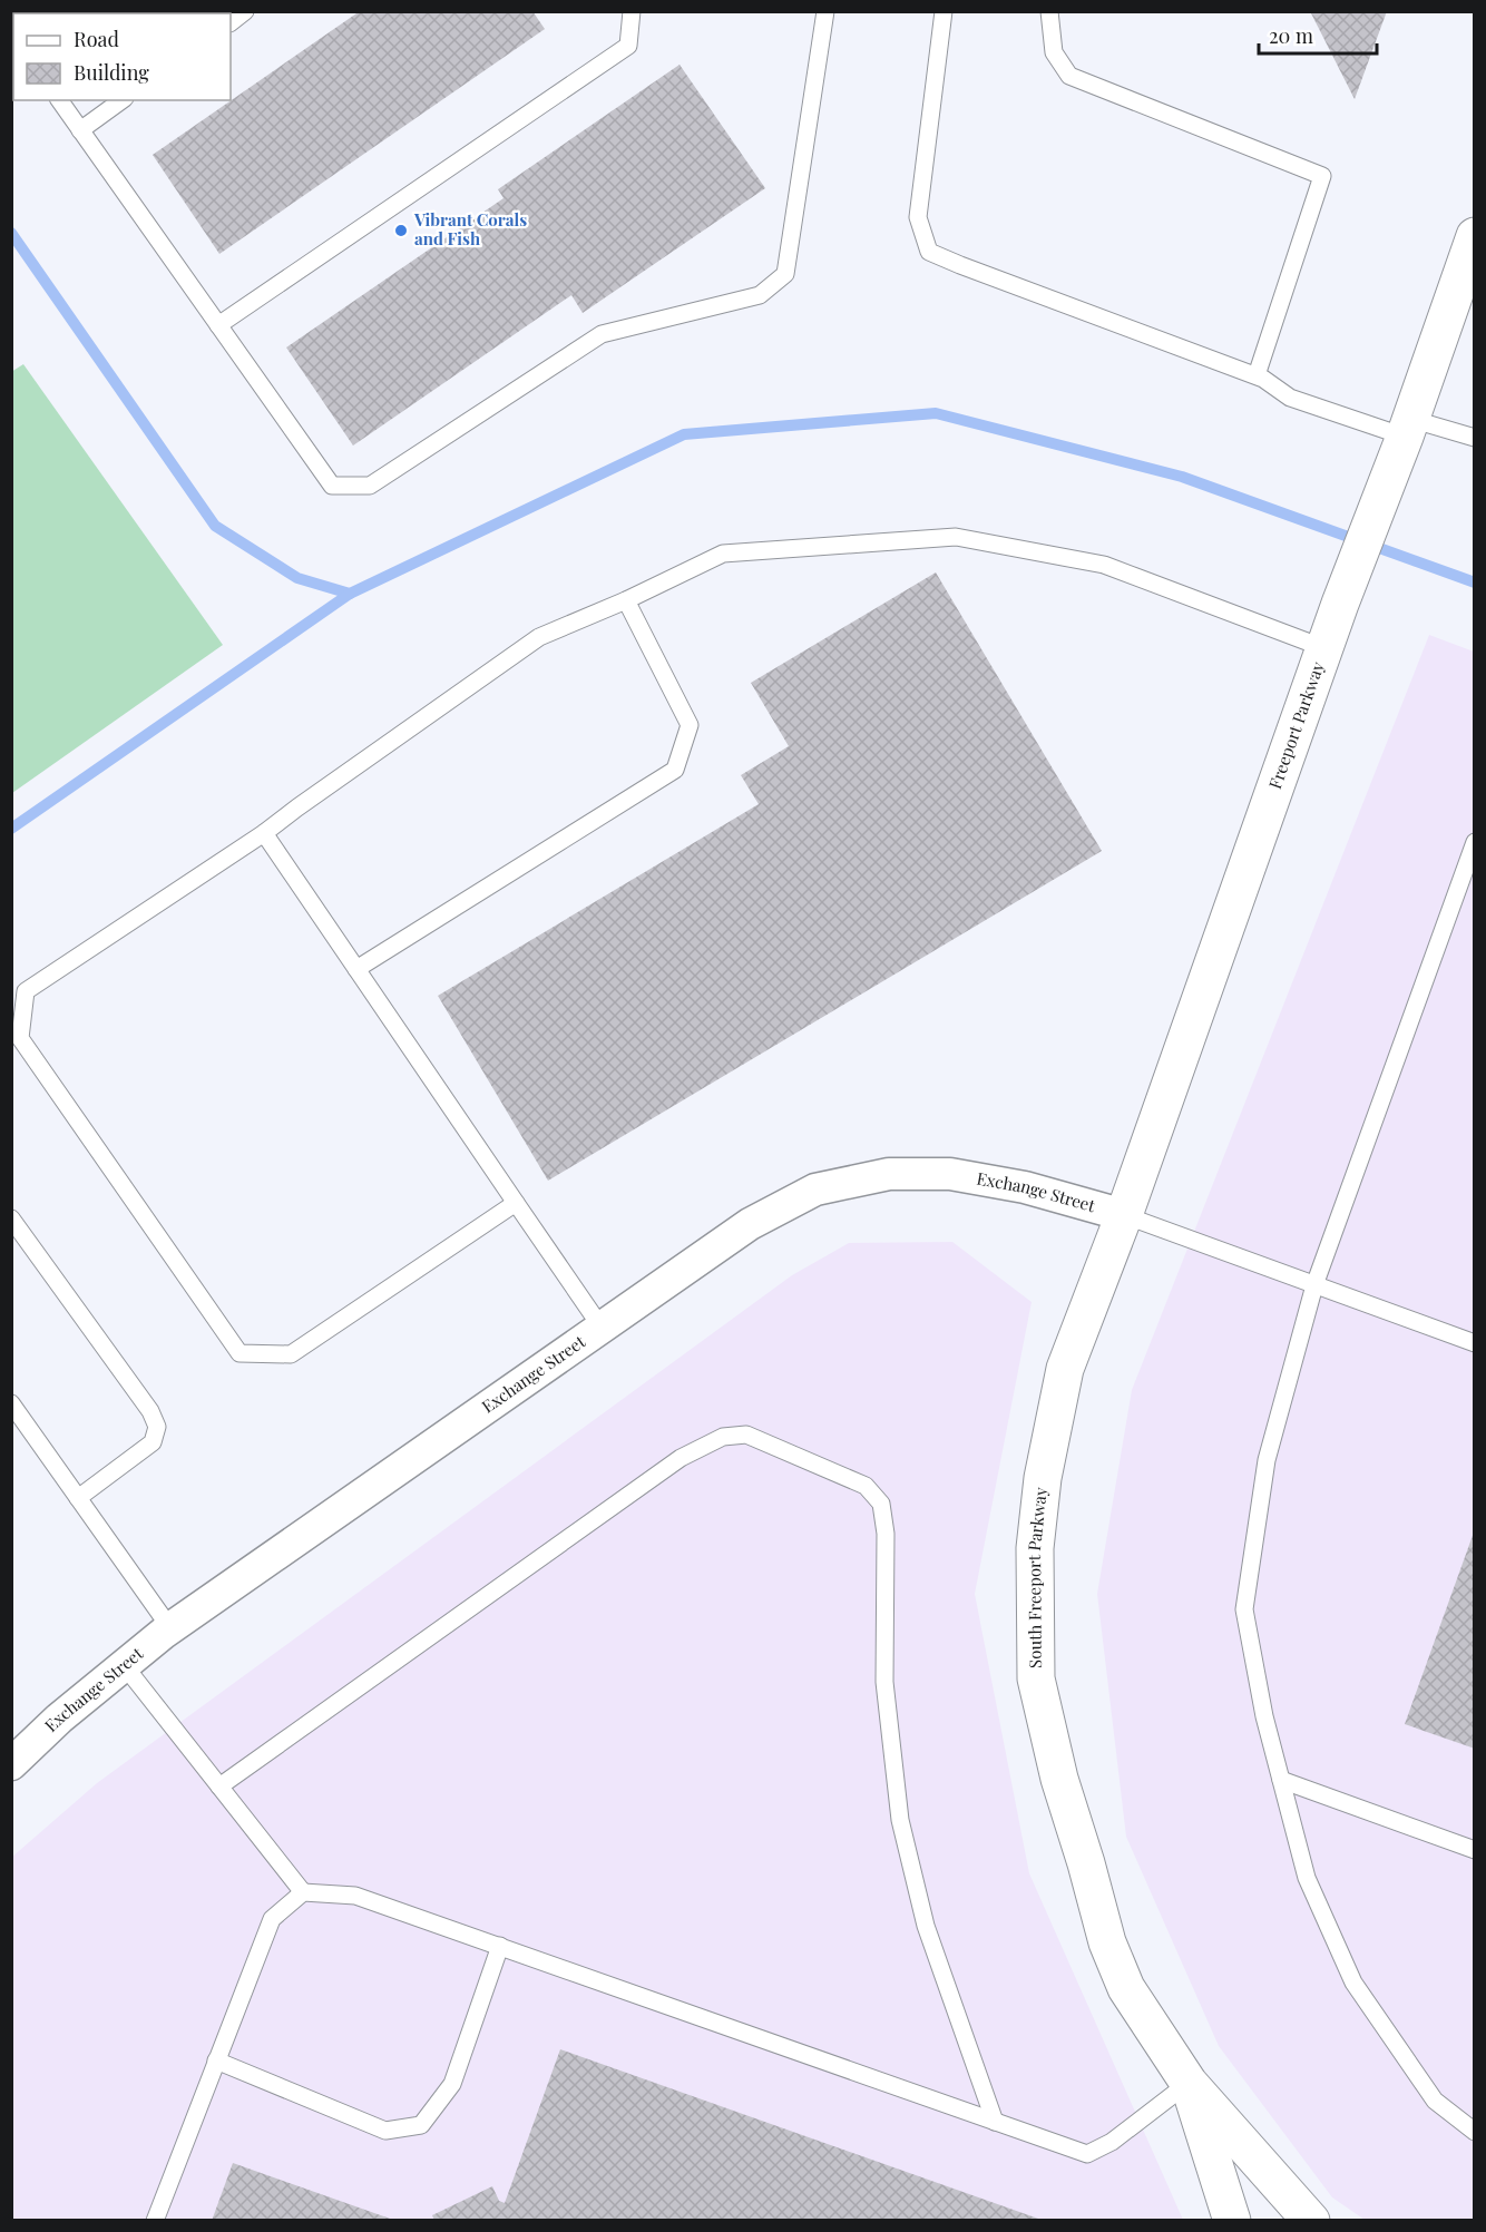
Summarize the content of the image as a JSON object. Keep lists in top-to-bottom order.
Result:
{
  "streets": {
    "main road": ["Freeport Parkway", "South Freeport Parkway"],
    "street": ["Exchange Street"]
  },
  "crossings": [
    ["Freeport Parkway", "Exchange Street"],
    ["Freeport Parkway", "South Freeport Parkway"],
    ["Exchange Street", "South Freeport Parkway"]
  ],
  "places": ["Vibrant Corals and Fish"],
  "legend": ["Road", "Building"],
  "scale_bar": "20 m"
}
